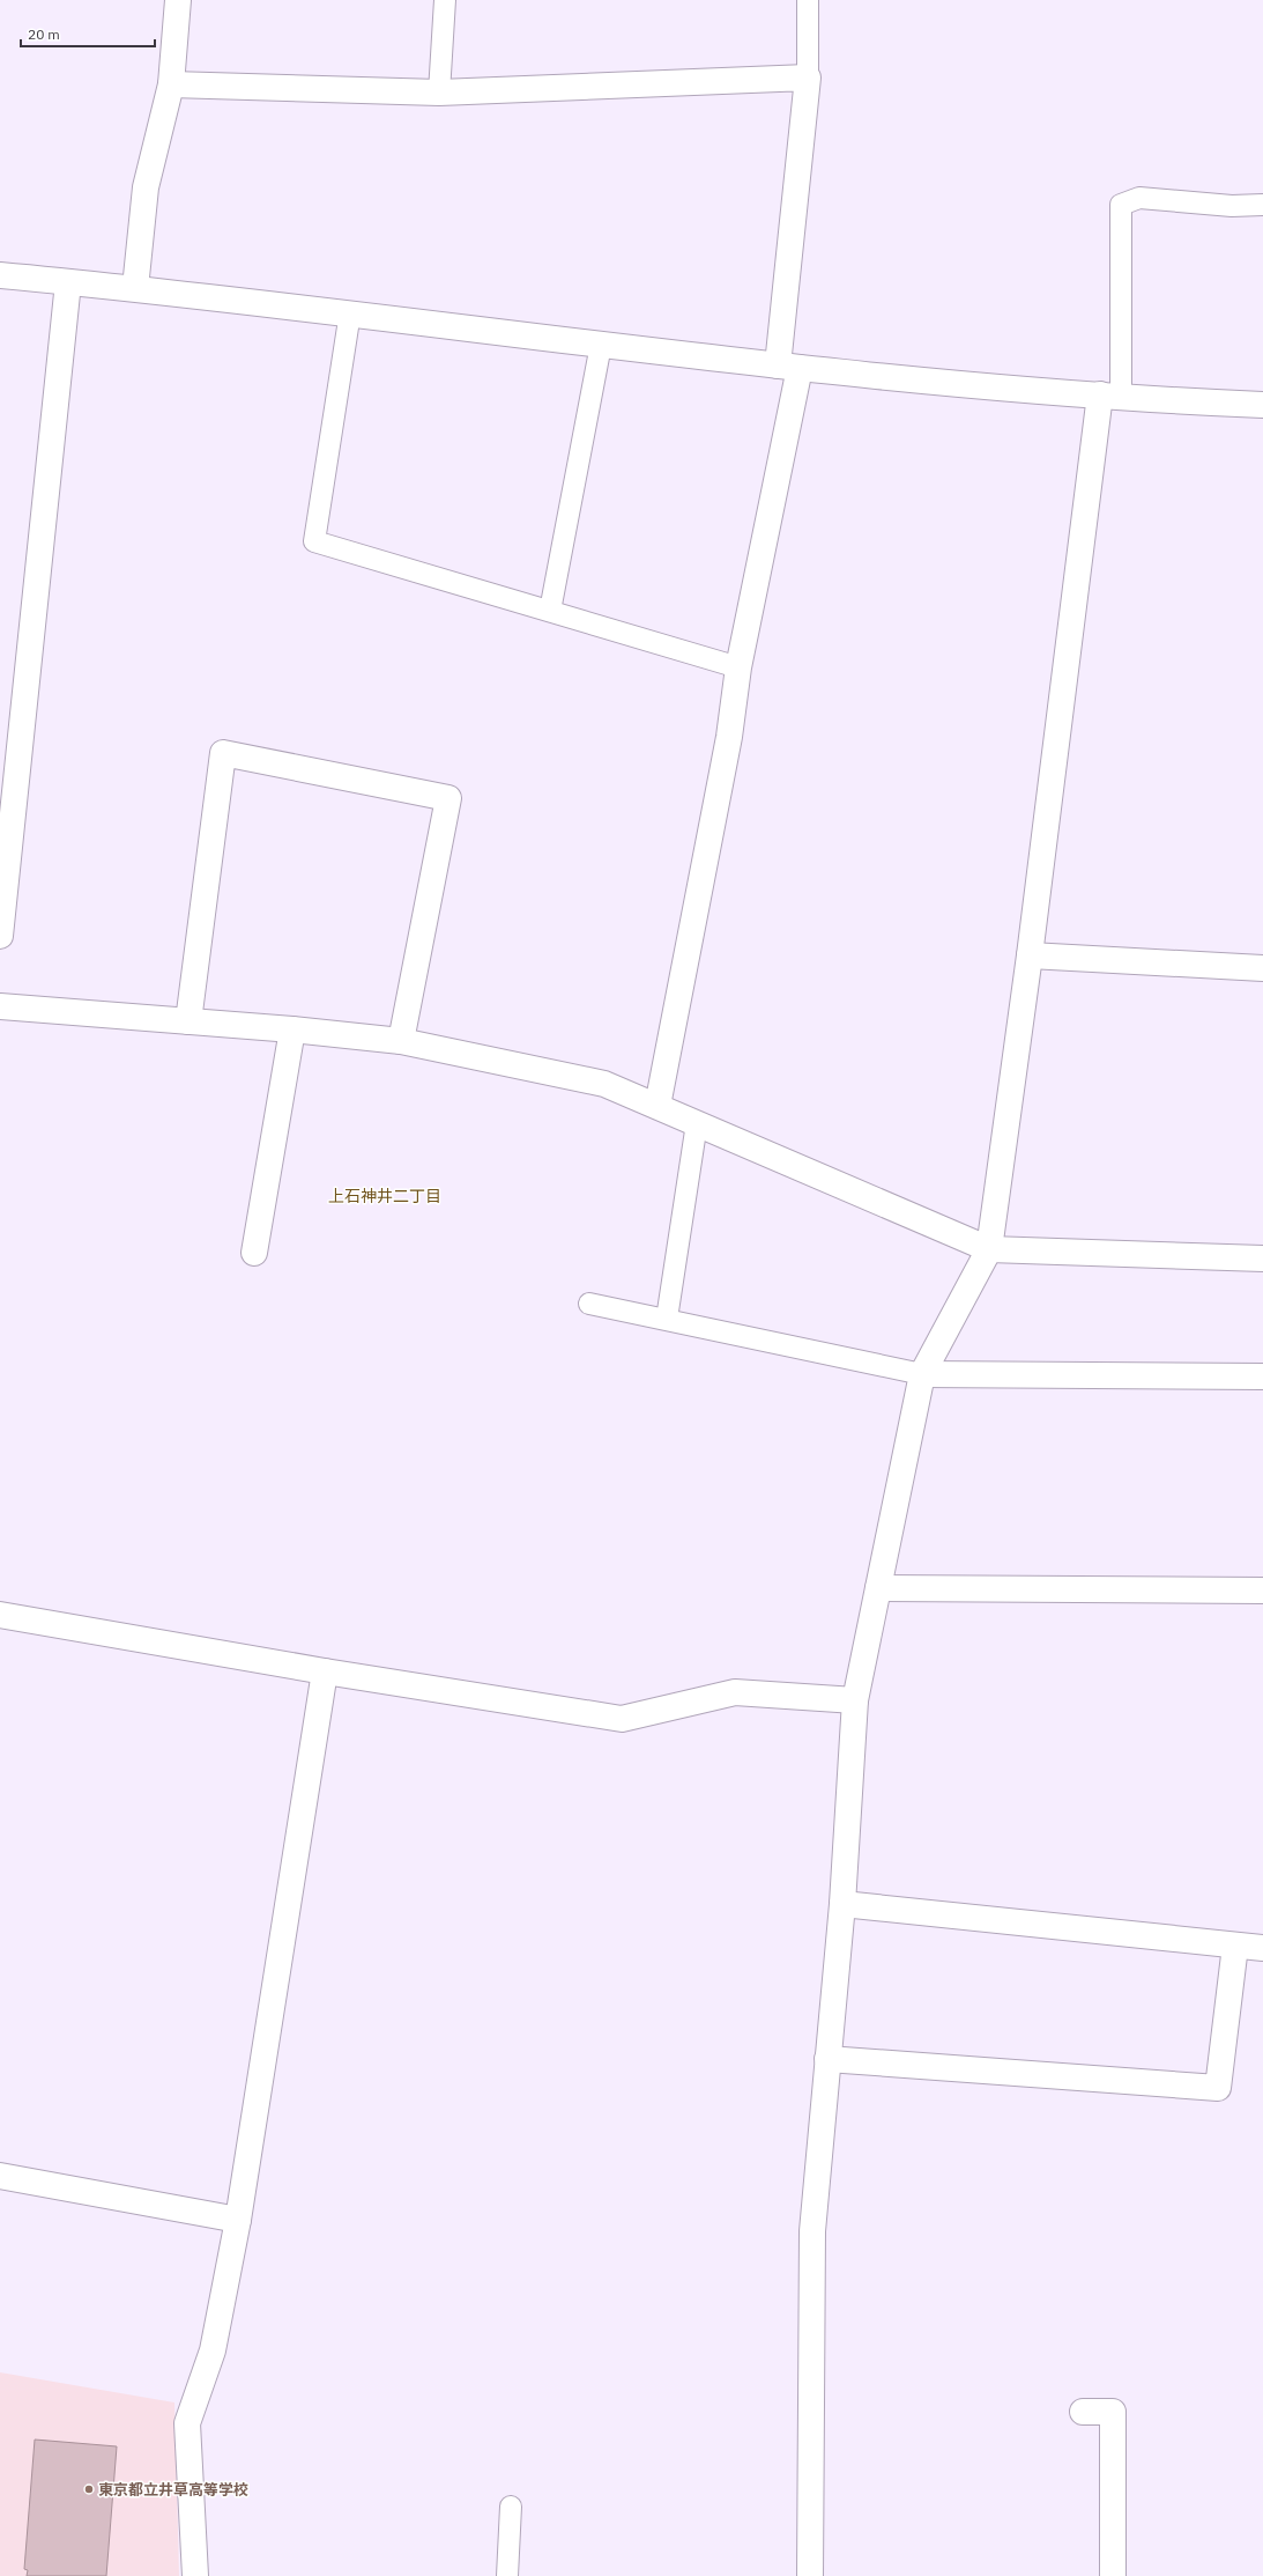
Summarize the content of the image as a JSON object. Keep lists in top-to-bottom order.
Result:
{
  "districts": ["上石神井二丁目"],
  "places": ["東京都立井草高等学校"],
  "scale_bar": "20 m"
}
